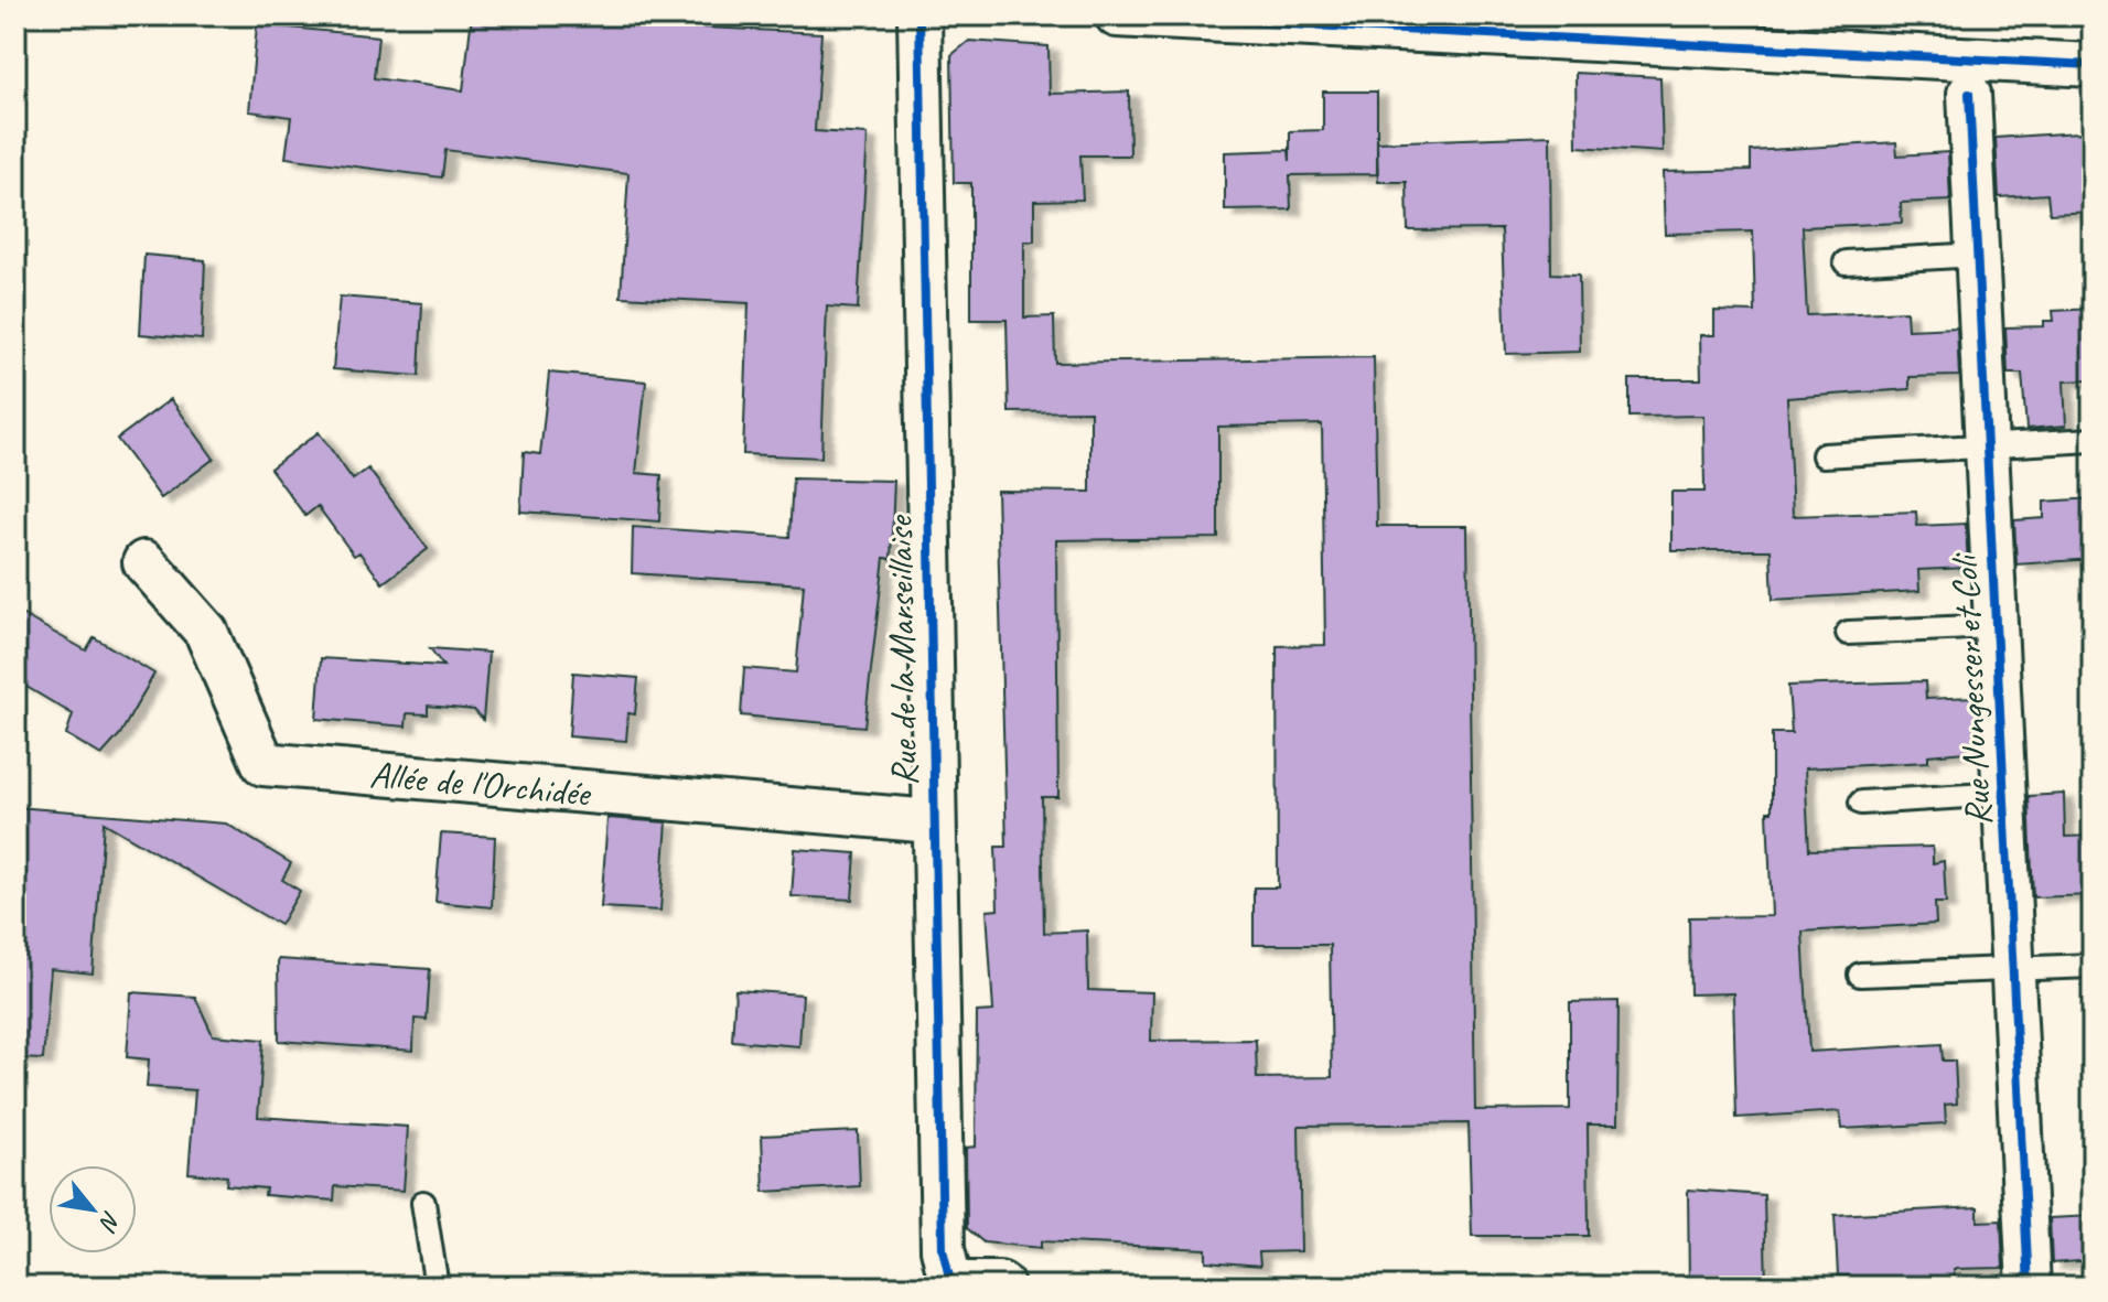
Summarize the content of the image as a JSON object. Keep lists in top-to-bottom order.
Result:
{
  "streets": {
    "street": ["Rue de la Marseillaise", "Rue Nungesser et Coli", "Allée de l'Orchidée"]
  },
  "crossings": [
    ["Rue de la Marseillaise", "Allée de l'Orchidée"]
  ],
  "north": "bottom right"
}
